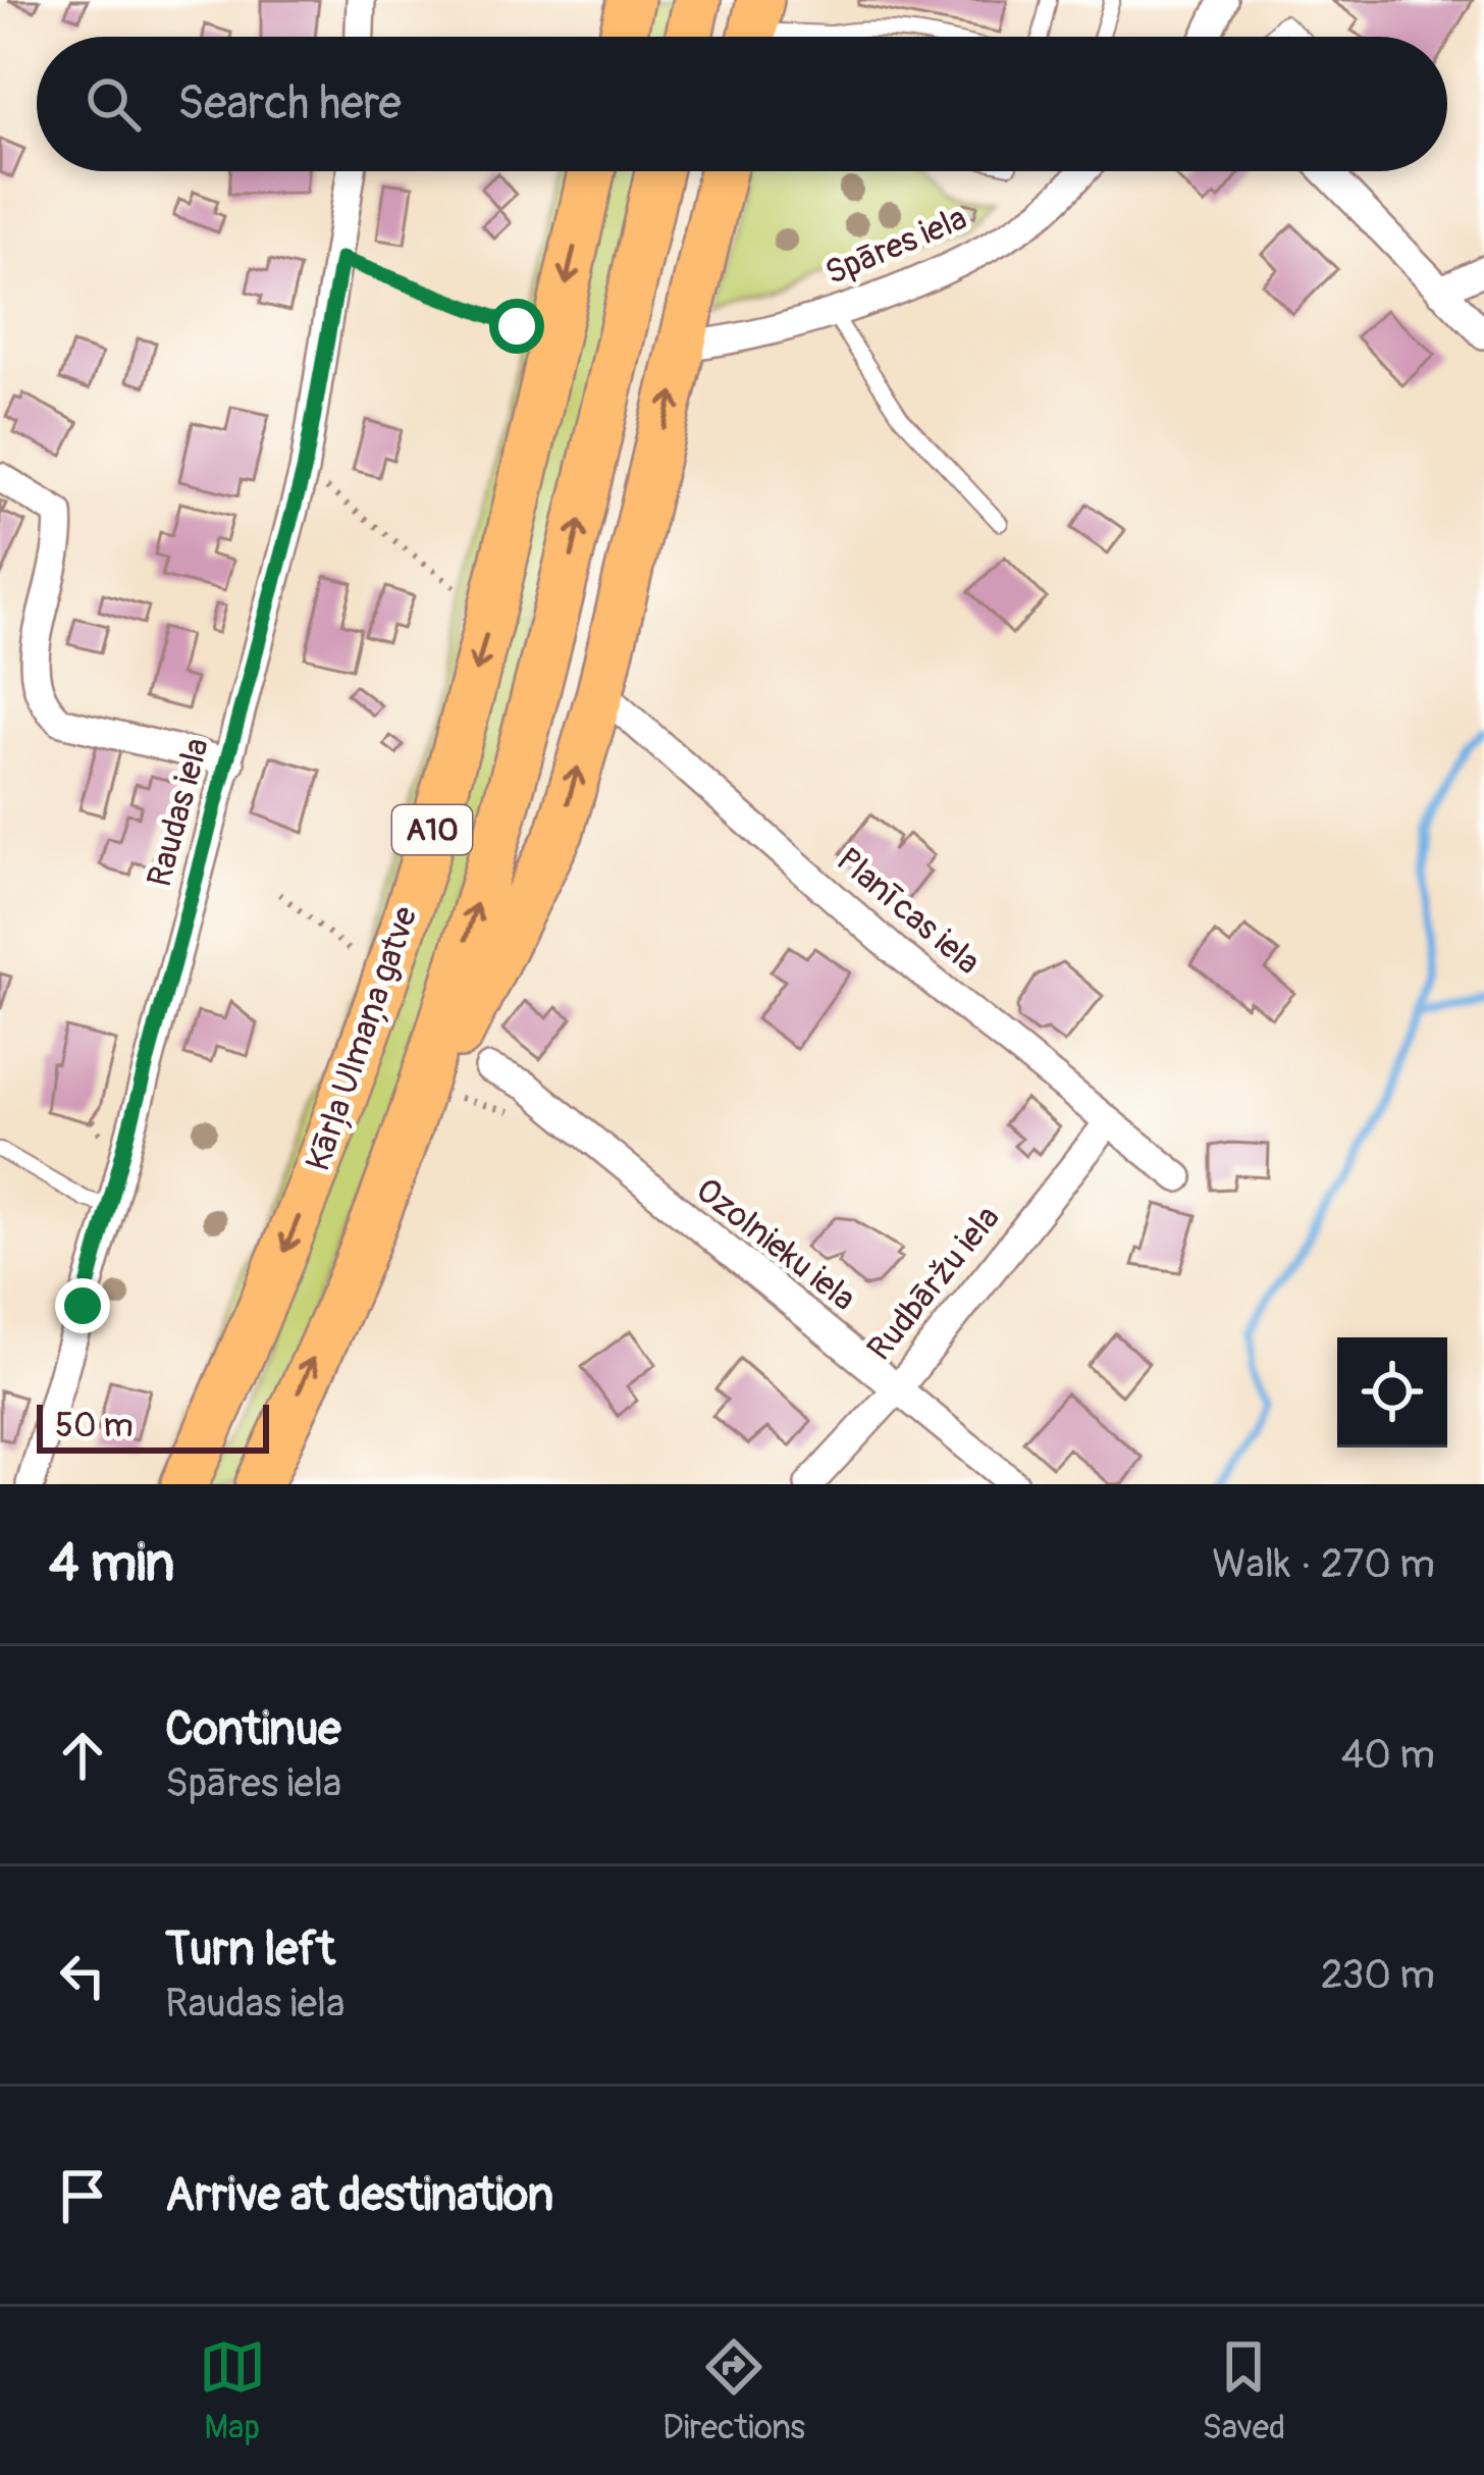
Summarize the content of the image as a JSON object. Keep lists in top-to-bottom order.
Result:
{
  "streets": {
    "highway": ["A10", "Kārļa Ulmaņa gatve"],
    "street": [
      "Spāres iela",
      "Raudas iela",
      "Planīcas iela",
      "Ozolnieku iela",
      "Rudbāržu iela"
    ]
  },
  "crossings": [
    ["Planīcas iela", "Rudbāržu iela"],
    ["Ozolnieku iela", "Rudbāržu iela"]
  ],
  "scale_bar": "50 m",
  "page": {
    "search": "Search here",
    "scale": "50 m",
    "heading": ["4 min", "Walk · 270 m"],
    "list": [
      ["Continue", "Spāres iela", "40 m"],
      ["Turn left", "Raudas iela", "230 m"],
      "Arrive at destination"
    ],
    "nav": ["Map", "Directions", "Saved"]
  }
}
